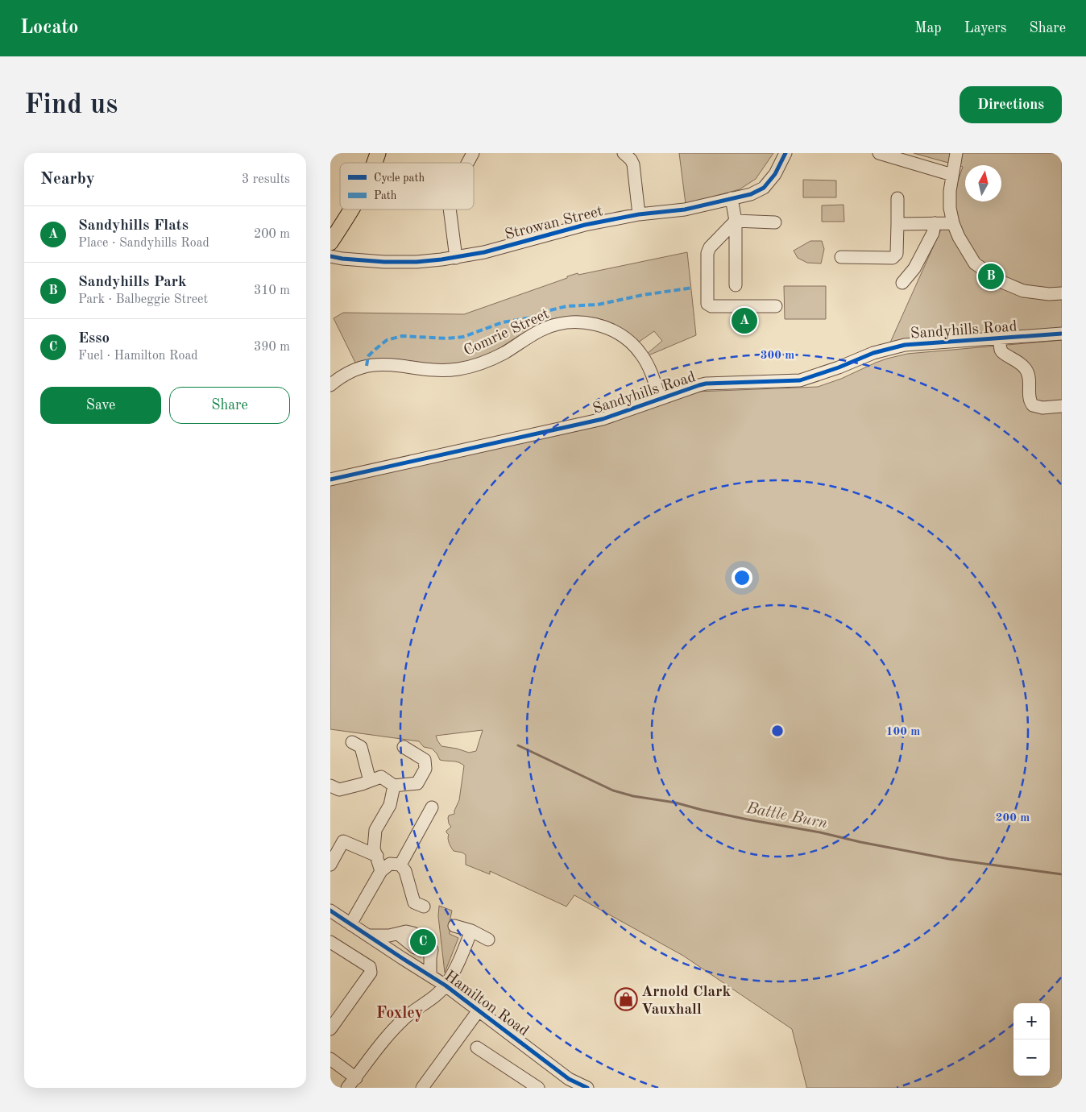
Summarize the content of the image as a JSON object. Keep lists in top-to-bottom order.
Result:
{
  "streets": {
    "street": [
      "Strowan Street",
      "Sandyhills Road",
      "Comrie Street",
      "Hamilton Road"
    ]
  },
  "crossings": [
    ["Sandyhills Road", "Comrie Street"]
  ],
  "districts": ["Foxley"],
  "water": ["Battle Burn"],
  "places": {
    "shop": ["Arnold Clark Vauxhall"]
  },
  "legend": ["Cycle path", "Path"],
  "north": "top",
  "page": {
    "header": "Locato",
    "nav": ["Map", "Layers", "Share"],
    "buttons": [
      "Directions",
      ["Save", "Share"]
    ],
    "title": "Find us",
    "heading": ["Nearby", "3 results"],
    "list": [
      {
        "mark": "A",
        "name": "Sandyhills Flats",
        "note": "Place · Sandyhills Road",
        "value": "200 m"
      },
      {
        "mark": "B",
        "name": "Sandyhills Park",
        "note": "Park · Balbeggie Street",
        "value": "310 m"
      },
      {
        "mark": "C",
        "name": "Esso",
        "note": "Fuel · Hamilton Road",
        "value": "390 m"
      }
    ],
    "pins": ["B", "A", "C"],
    "map_buttons": ["+", "−"]
  },
  "rings": ["300 m", "100 m", "200 m"]
}
